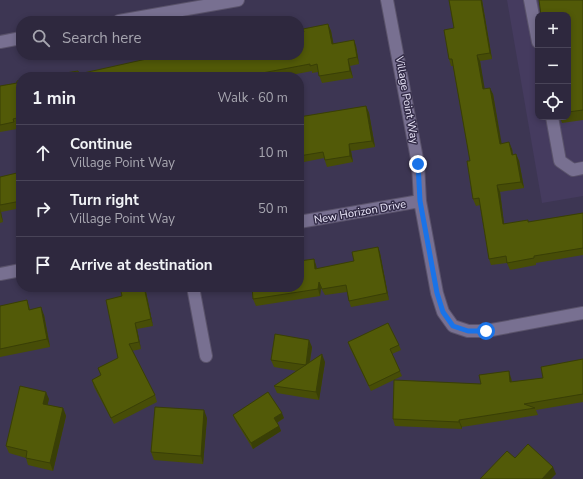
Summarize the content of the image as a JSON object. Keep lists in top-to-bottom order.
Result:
{
  "streets": {
    "street": ["Village Point Way", "New Horizon Drive"]
  },
  "crossings": [
    ["Village Point Way", "New Horizon Drive"]
  ],
  "page": {
    "map_buttons": ["+", "−"],
    "search": "Search here",
    "heading": ["1 min", "Walk · 60 m"],
    "list": [
      ["Continue", "Village Point Way", "10 m"],
      ["Turn right", "Village Point Way", "50 m"],
      "Arrive at destination"
    ]
  }
}
